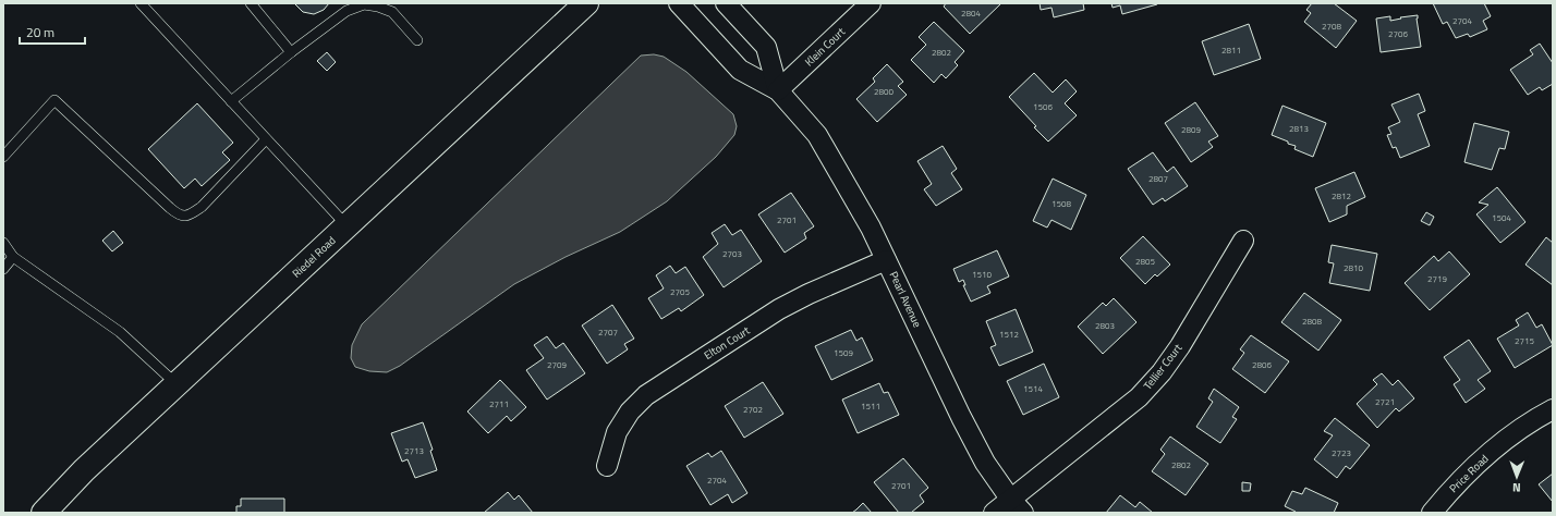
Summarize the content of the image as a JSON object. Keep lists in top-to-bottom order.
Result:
{
  "streets": {
    "street": [
      "Klein Court",
      "Riedel Road",
      "Pearl Avenue",
      "Elton Court",
      "Tellier Court",
      "Price Road"
    ]
  },
  "crossings": [
    ["Klein Court", "Pearl Avenue"],
    ["Pearl Avenue", "Elton Court"],
    ["Pearl Avenue", "Tellier Court"]
  ],
  "house_numbers": [
    "2804",
    "2704",
    "2708",
    "2706",
    "2811",
    "2802",
    "2800",
    "1506",
    "2813",
    "2809",
    "2807",
    "2812",
    "1508",
    "1504",
    "2701",
    "2703",
    "2805",
    "2810",
    "1510",
    "2719",
    "2705",
    "2808",
    "2803",
    "2707",
    "1512",
    "2715",
    "1509",
    "2709",
    "2806",
    "1514",
    "2721",
    "2711",
    "1511",
    "2702",
    "2713",
    "2723",
    "2802",
    "2704",
    "2701"
  ],
  "scale_bar": "20 m",
  "north": "bottom"
}
